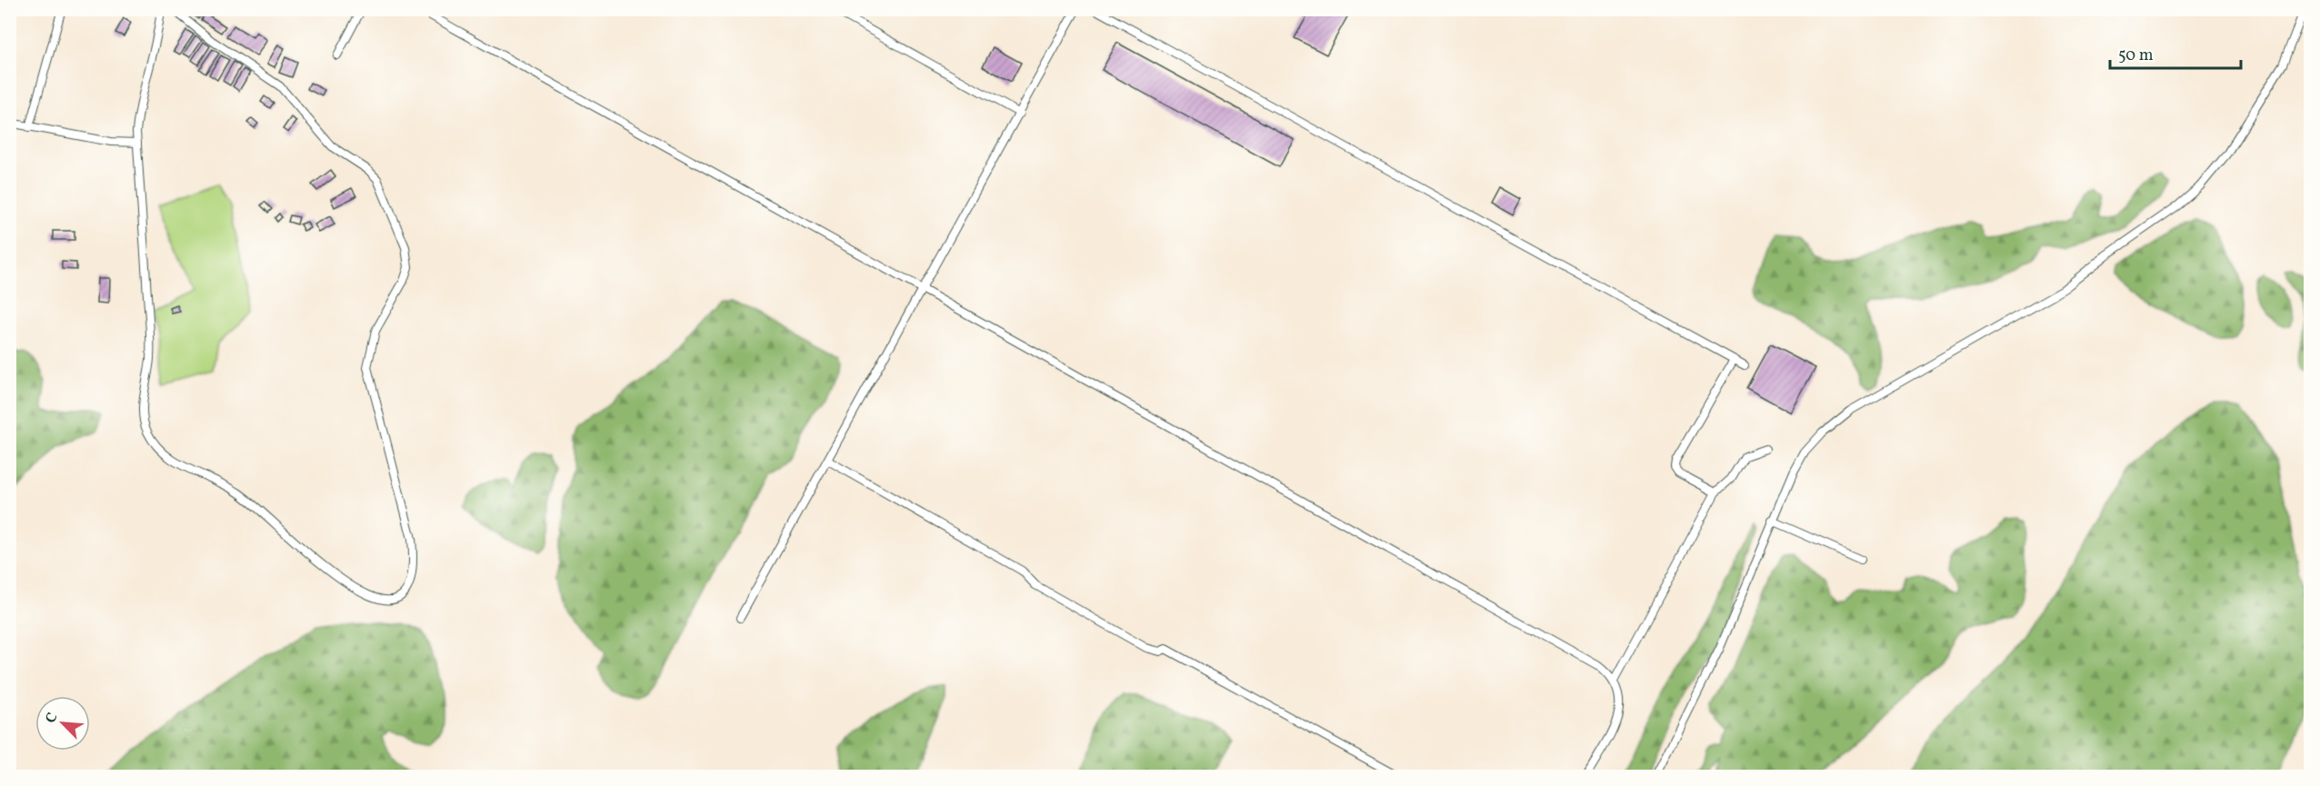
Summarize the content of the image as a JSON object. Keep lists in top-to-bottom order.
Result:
{
  "scale_bar": "50 m",
  "north": "top left"
}
